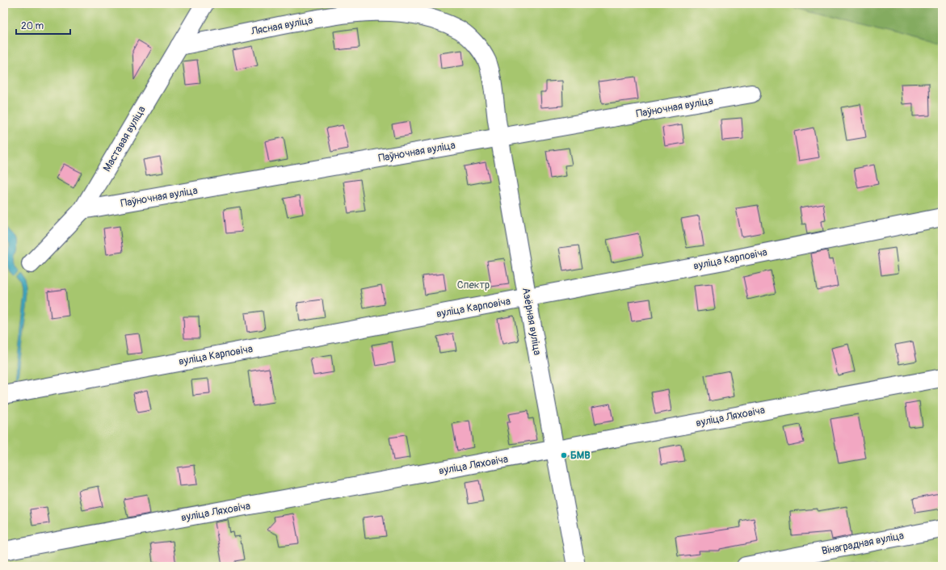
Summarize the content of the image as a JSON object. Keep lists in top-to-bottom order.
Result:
{
  "streets": {
    "street": [
      "Лясная вуліца",
      "Паўночная вуліца",
      "Маставая вуліца",
      "вуліца Карповіча",
      "Азёрная вуліца",
      "вуліца Ляховіча",
      "Вінаградная вуліца"
    ]
  },
  "crossings": [
    ["Лясная вуліца", "Маставая вуліца"],
    ["Лясная вуліца", "Азёрная вуліца"],
    ["Паўночная вуліца", "Маставая вуліца"],
    ["Паўночная вуліца", "Азёрная вуліца"],
    ["вуліца Карповіча", "Азёрная вуліца"],
    ["Азёрная вуліца", "вуліца Ляховіча"]
  ],
  "parks": ["Спектр"],
  "places": ["БМВ"],
  "scale_bar": "20 m"
}
